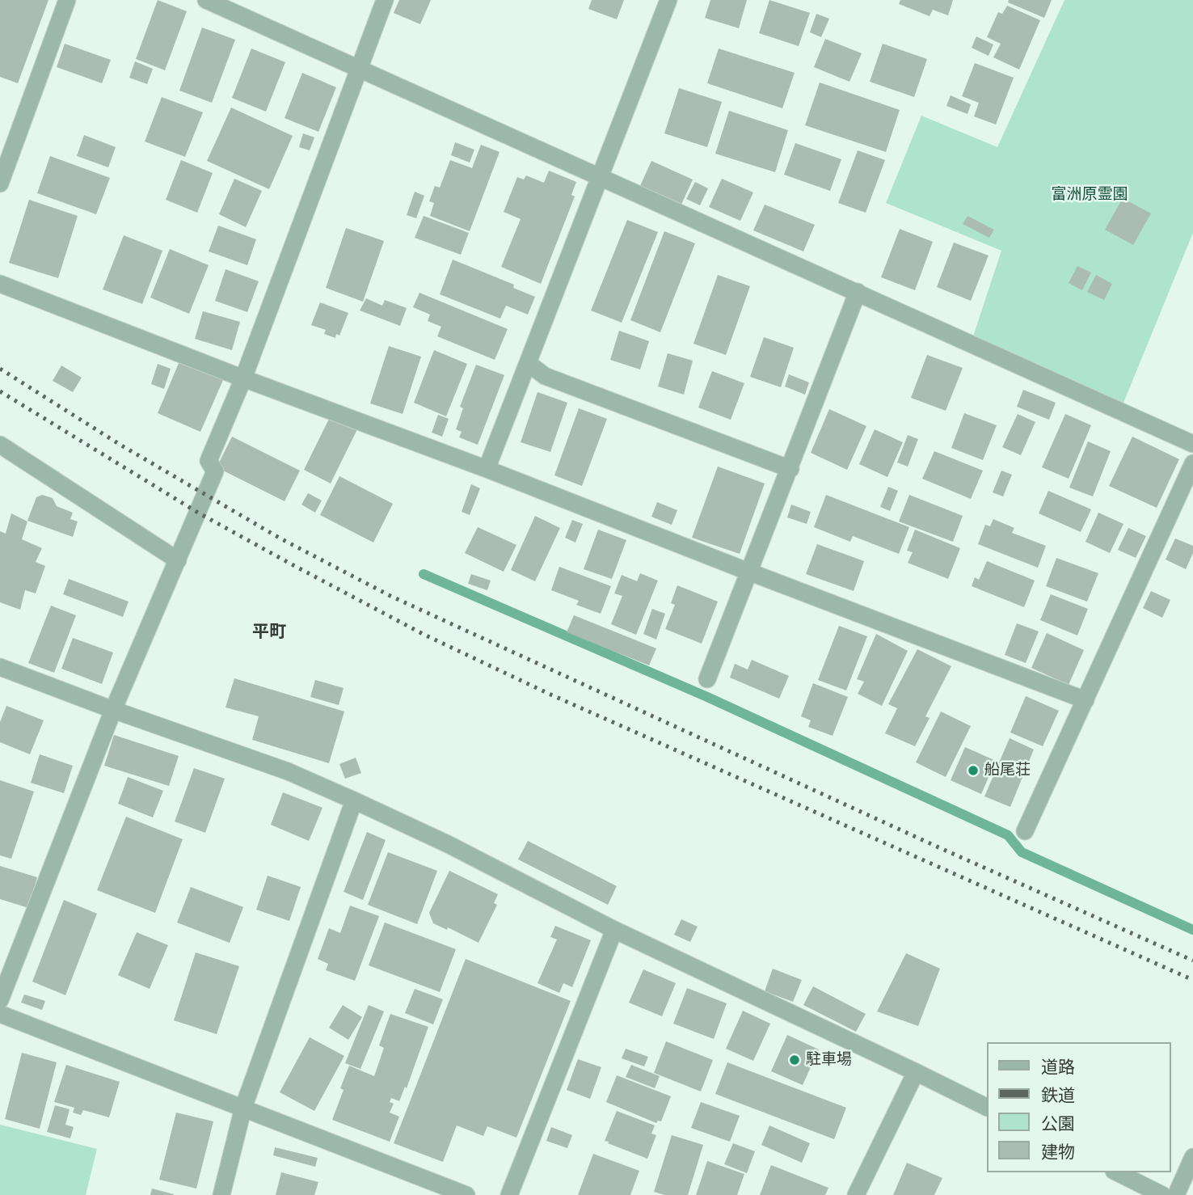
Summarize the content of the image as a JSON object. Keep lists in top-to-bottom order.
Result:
{
  "districts": ["平町"],
  "parks": ["富洲原霊園"],
  "places": ["船尾荘", "駐車場"],
  "legend": [
    "道路",
    "鉄道",
    "公園",
    "建物"
  ]
}
